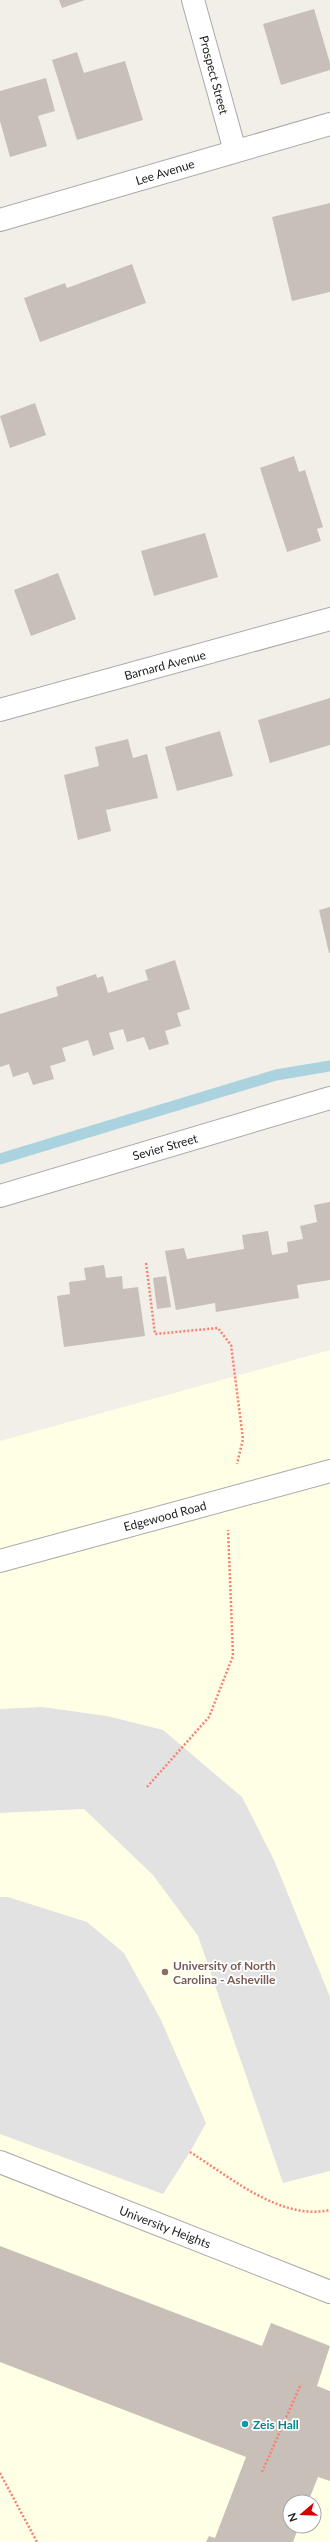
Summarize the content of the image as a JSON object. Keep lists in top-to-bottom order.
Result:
{
  "streets": {
    "street": [
      "Prospect Street",
      "Lee Avenue",
      "Barnard Avenue",
      "Sevier Street",
      "Edgewood Road",
      "University Heights"
    ]
  },
  "crossings": [
    ["Prospect Street", "Lee Avenue"]
  ],
  "places": ["University of North Carolina - Asheville", "Zeis Hall"],
  "north": "left"
}
